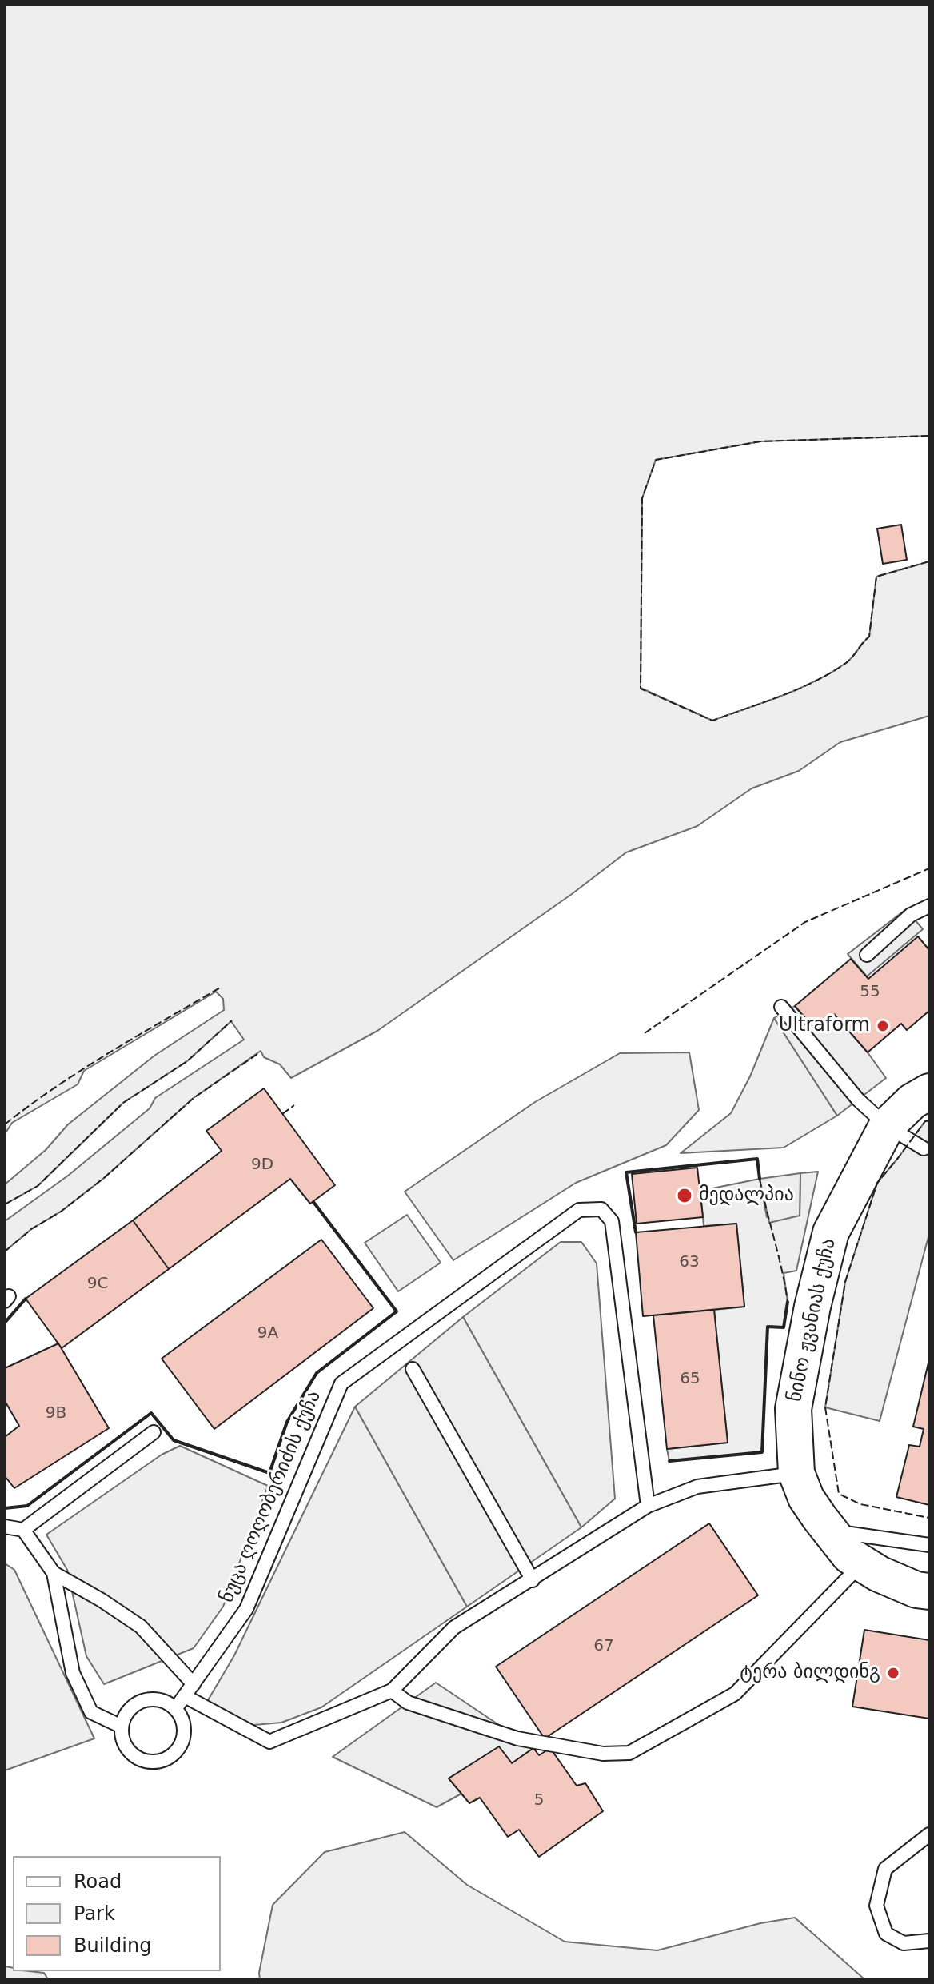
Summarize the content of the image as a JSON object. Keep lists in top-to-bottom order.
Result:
{
  "streets": {
    "street": ["ნინო ჟვანიას ქუჩა"],
    "lane": ["ნუცა ღოღობერიძის ქუჩა"]
  },
  "places": ["Ultraform", "მედალპია", "ტერა ბილდინგ"],
  "house_numbers": [
    "55",
    "9D",
    "63",
    "9C",
    "9A",
    "65",
    "9B",
    "67",
    "5"
  ],
  "legend": ["Road", "Park", "Building"]
}
